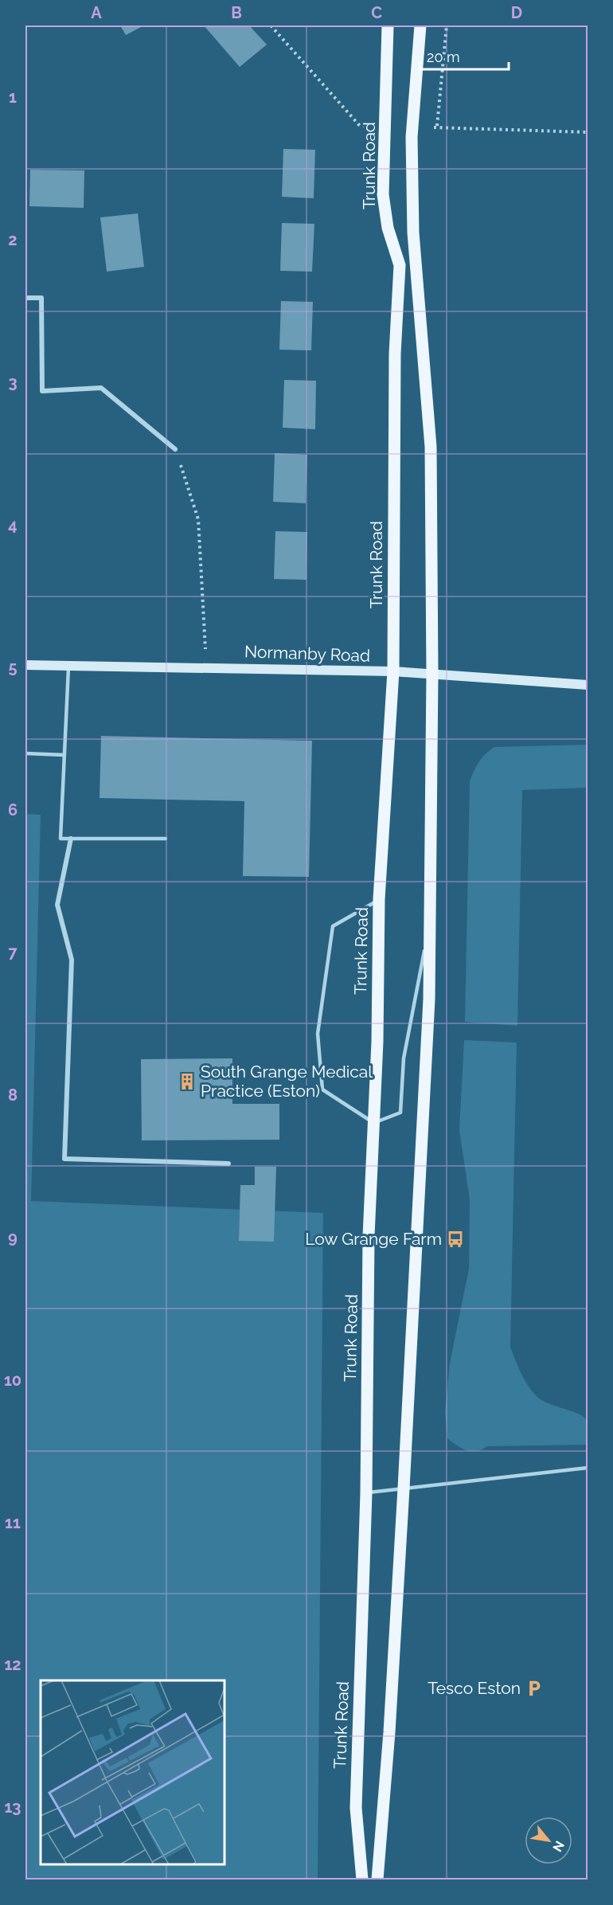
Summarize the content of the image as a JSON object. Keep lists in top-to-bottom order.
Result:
{
  "streets": {
    "main road": ["Trunk Road"],
    "street": ["Normanby Road"]
  },
  "crossings": [
    ["Trunk Road", "Normanby Road"]
  ],
  "places": {
    "building": ["South Grange Medical Practice (Eston)"],
    "bus stop": ["Low Grange Farm"],
    "parking": ["Tesco Eston"]
  },
  "scale_bar": "20 m",
  "north": "bottom right",
  "grid": {
    "columns": [
      "A",
      "B",
      "C",
      "D"
    ],
    "rows": [
      "1",
      "2",
      "3",
      "4",
      "5",
      "6",
      "7",
      "8",
      "9",
      "10",
      "11",
      "12",
      "13"
    ]
  }
}
